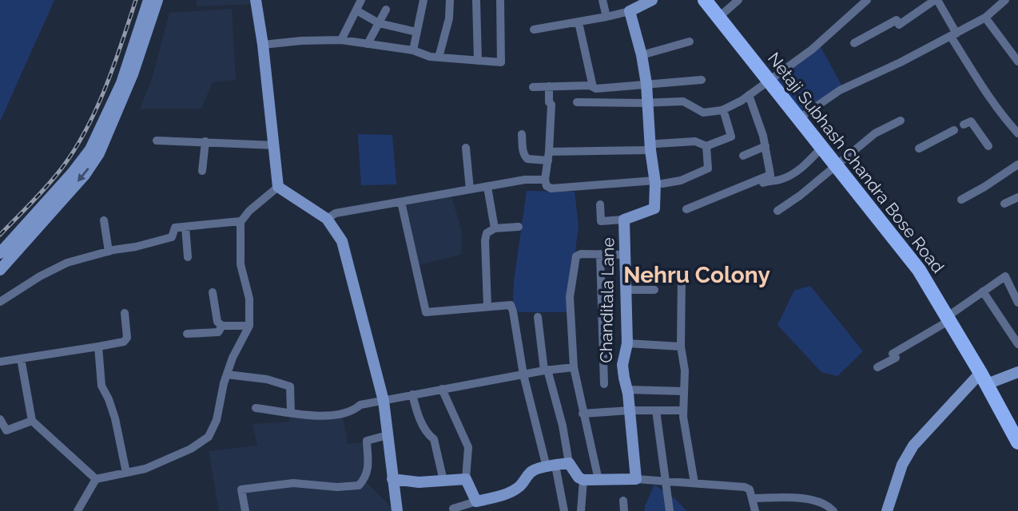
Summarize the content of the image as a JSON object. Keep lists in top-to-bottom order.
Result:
{
  "streets": {
    "main road": ["Netaji Subhash Chandra Bose Road"],
    "street": ["Chanditala Lane"]
  },
  "districts": ["Nehru Colony"]
}
